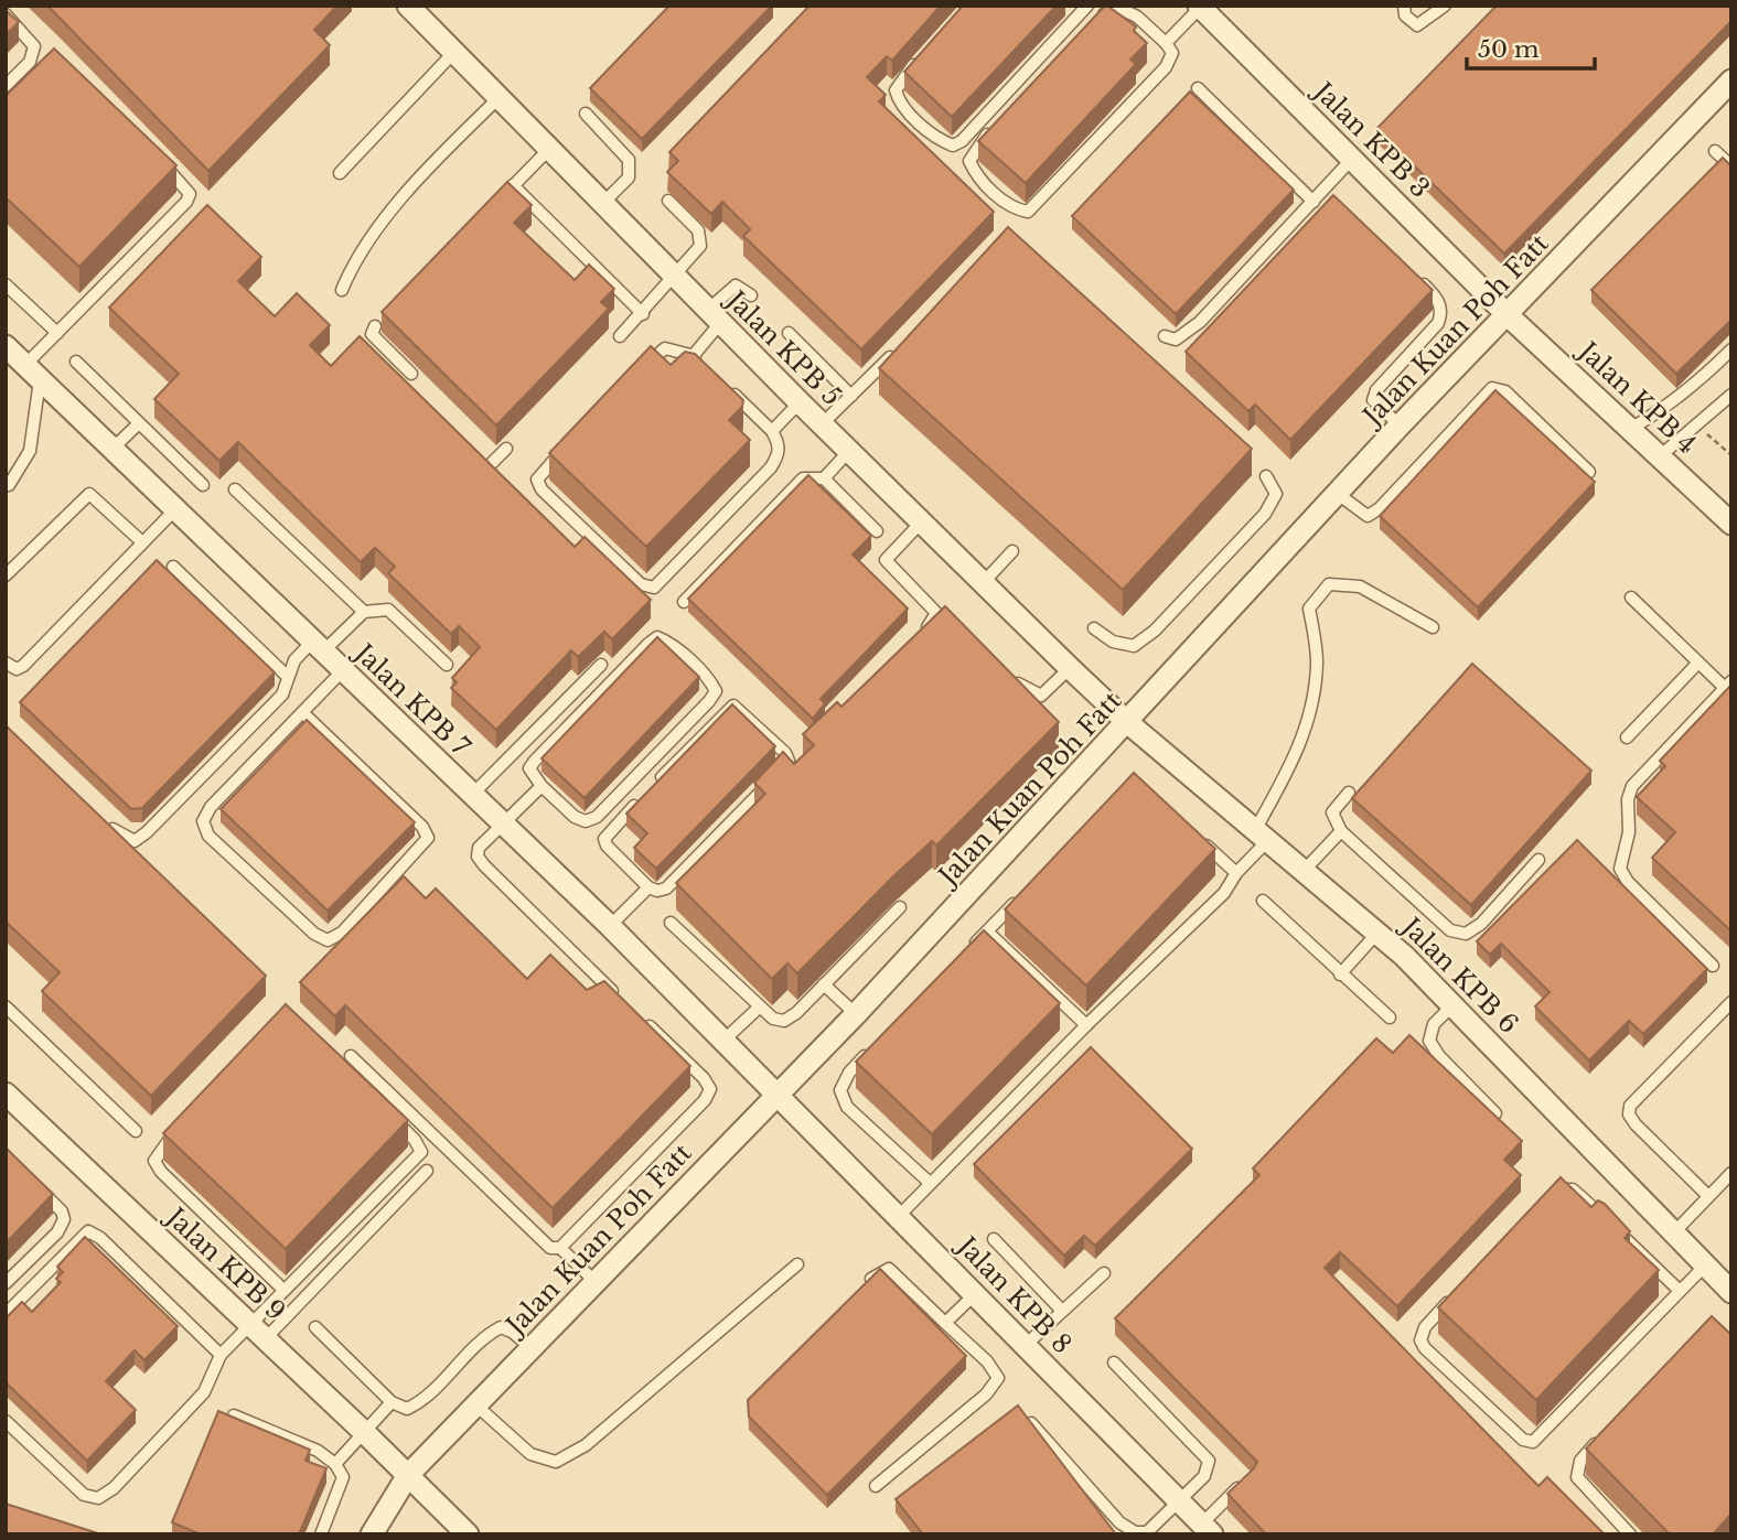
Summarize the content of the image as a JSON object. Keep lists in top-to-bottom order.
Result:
{
  "streets": {
    "street": [
      "Jalan KPB 3",
      "Jalan Kuan Poh Fatt",
      "Jalan KPB 5",
      "Jalan KPB 4",
      "Jalan KPB 7",
      "Jalan KPB 6",
      "Jalan KPB 9",
      "Jalan KPB 8"
    ]
  },
  "crossings": [
    ["Jalan KPB 3", "Jalan Kuan Poh Fatt"],
    ["Jalan KPB 3", "Jalan KPB 4"],
    ["Jalan Kuan Poh Fatt", "Jalan KPB 5"],
    ["Jalan Kuan Poh Fatt", "Jalan KPB 4"],
    ["Jalan Kuan Poh Fatt", "Jalan KPB 7"],
    ["Jalan Kuan Poh Fatt", "Jalan KPB 6"],
    ["Jalan Kuan Poh Fatt", "Jalan KPB 9"],
    ["Jalan Kuan Poh Fatt", "Jalan KPB 8"],
    ["Jalan KPB 5", "Jalan KPB 6"],
    ["Jalan KPB 7", "Jalan KPB 8"]
  ],
  "scale_bar": "50 m"
}
